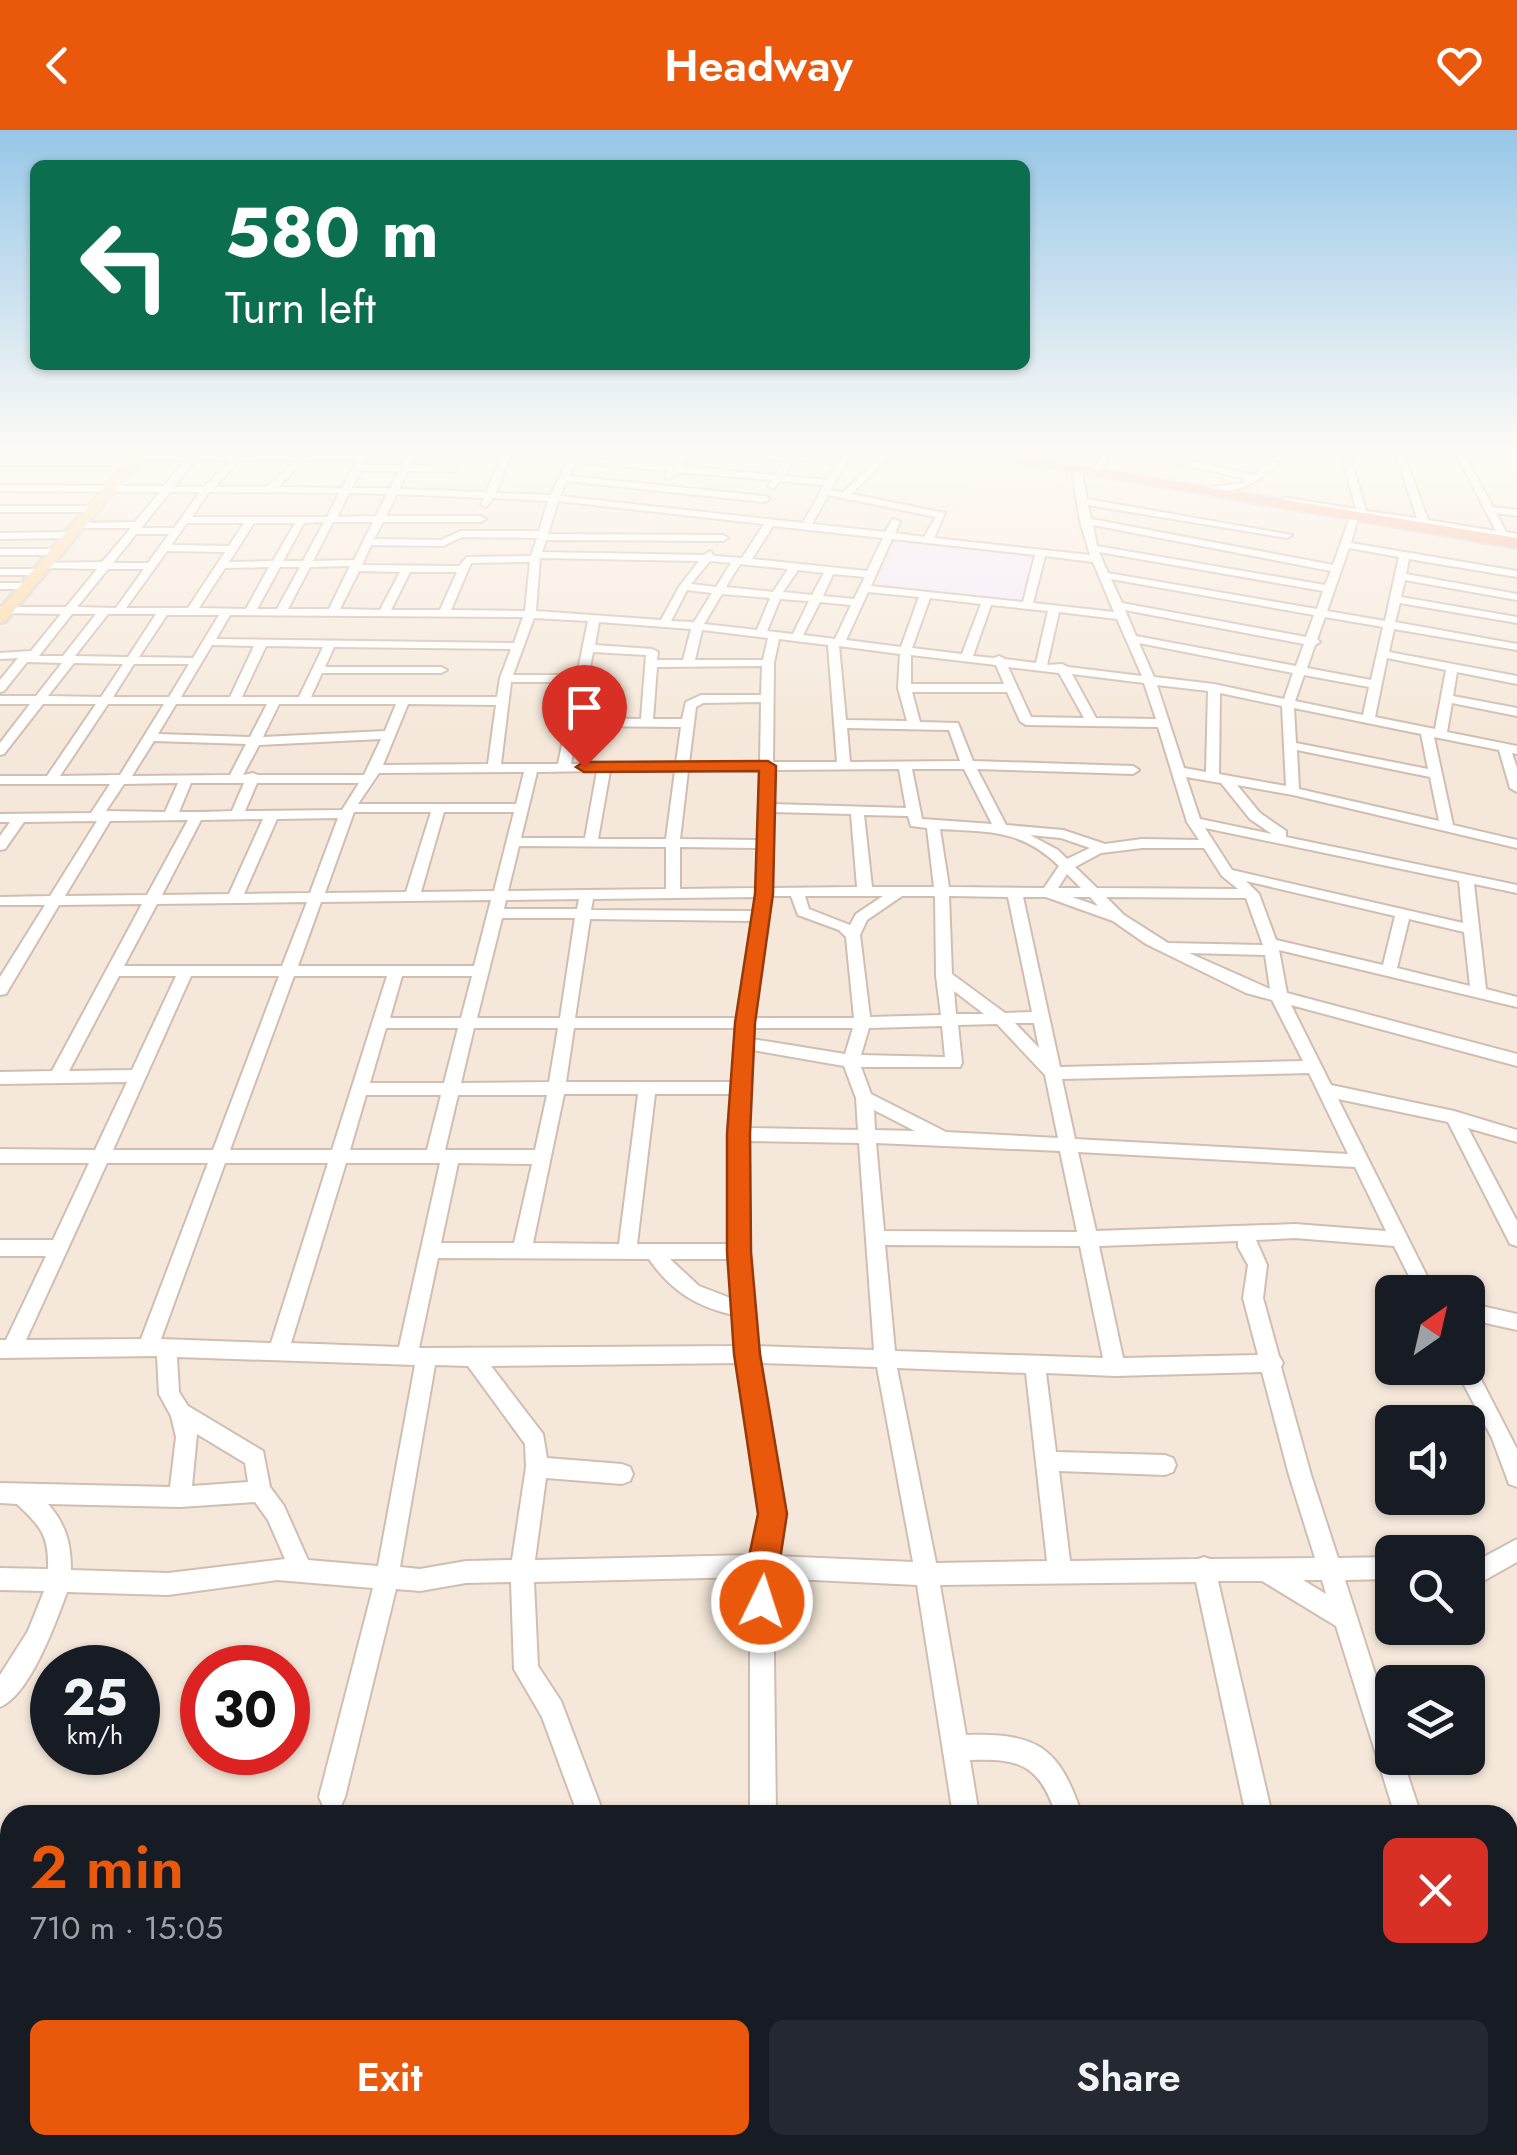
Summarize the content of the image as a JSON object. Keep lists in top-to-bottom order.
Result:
{
  "north": "top right",
  "page": {
    "header": "Headway",
    "turn": ["580 m", "Turn left"],
    "speed": "25 km/h",
    "limit": "30",
    "heading": ["2 min", "710 m · 15:05"],
    "buttons": ["Exit", "Share"]
  }
}
